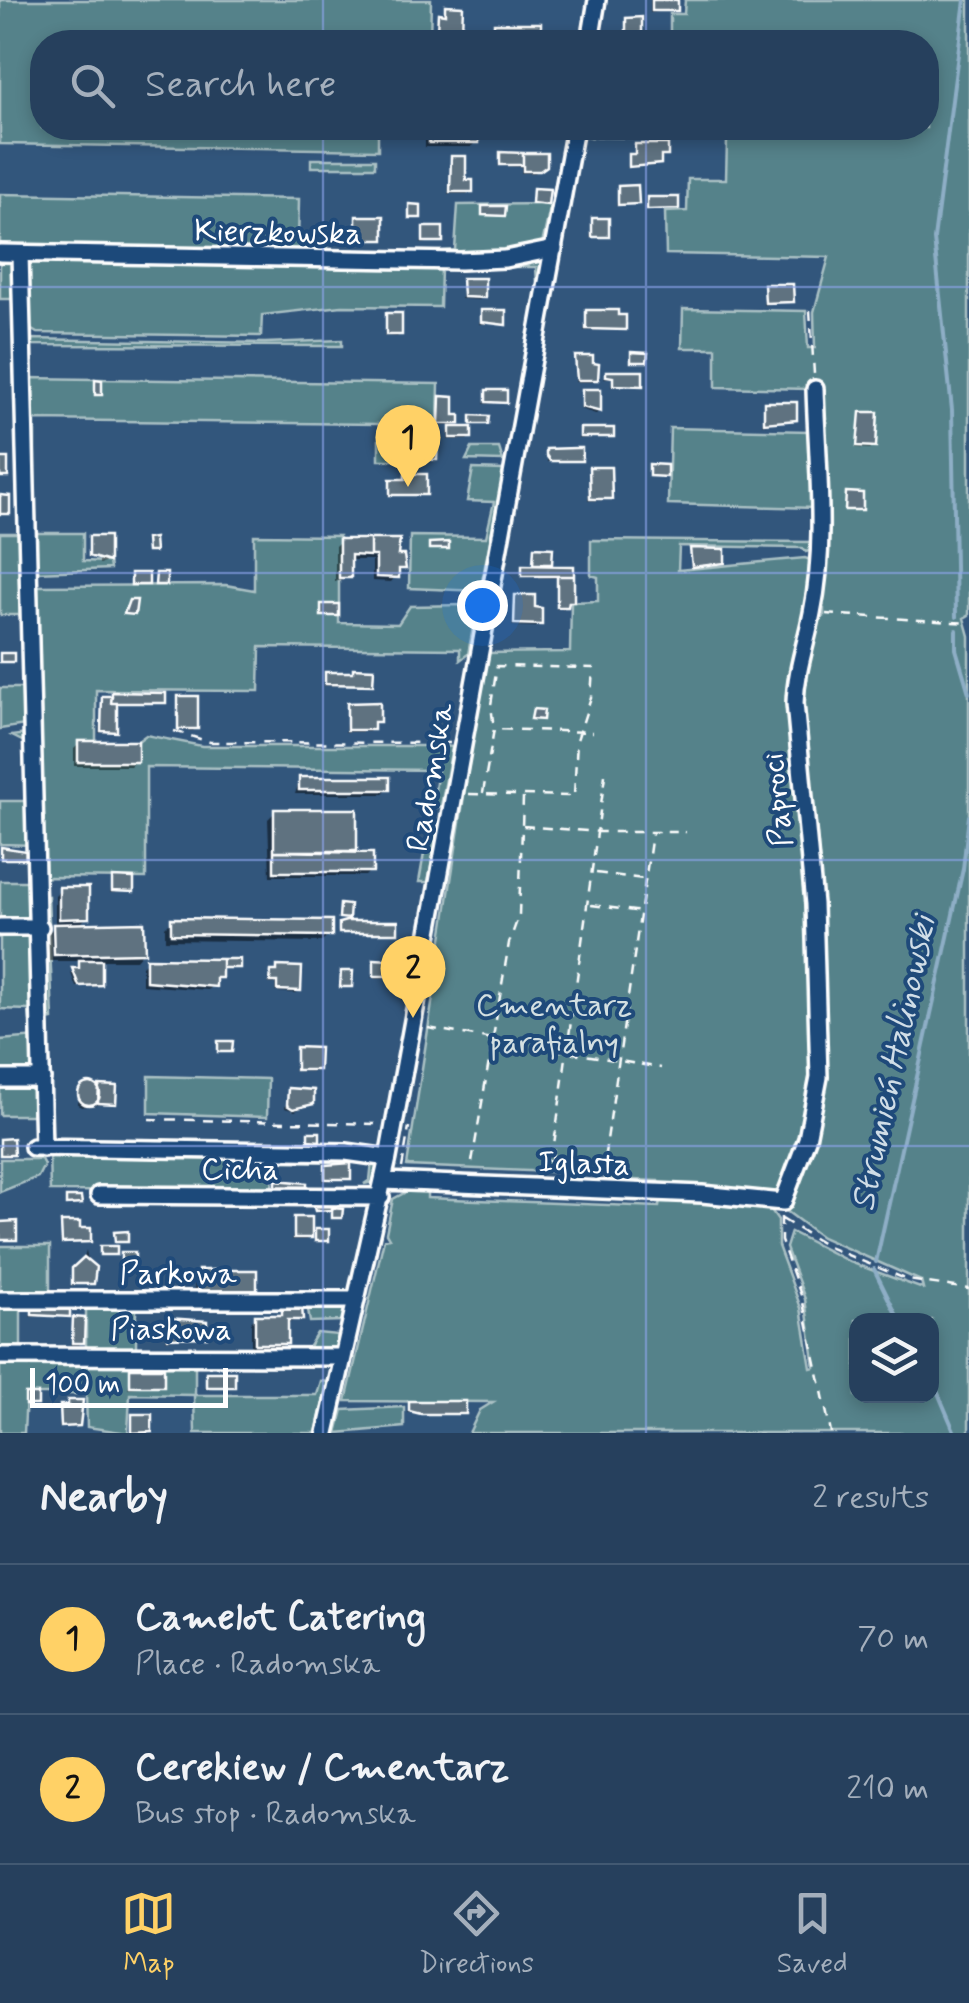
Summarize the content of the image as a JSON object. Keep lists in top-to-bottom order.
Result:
{
  "streets": {
    "street": [
      "Kierzkowska",
      "Radomska",
      "Paproci",
      "Iglasta",
      "Cicha",
      "Parkowa",
      "Piaskowa"
    ]
  },
  "crossings": [
    ["Kierzkowska", "Radomska"],
    ["Radomska", "Iglasta"],
    ["Radomska", "Cicha"],
    ["Radomska", "Parkowa"],
    ["Radomska", "Piaskowa"],
    ["Paproci", "Iglasta"],
    ["Iglasta", "Cicha"]
  ],
  "water": ["Strumień Halinowski"],
  "parks": ["Cmentarz parafialny"],
  "scale_bar": "100 m",
  "page": {
    "search": "Search here",
    "pins": ["1", "2"],
    "scale": "100 m",
    "heading": ["Nearby", "2 results"],
    "list": [
      {
        "mark": "1",
        "name": "Camelot Catering",
        "note": "Place · Radomska",
        "value": "70 m"
      },
      {
        "mark": "2",
        "name": "Cerekiew / Cmentarz",
        "note": "Bus stop · Radomska",
        "value": "210 m"
      }
    ],
    "nav": ["Map", "Directions", "Saved"]
  }
}
